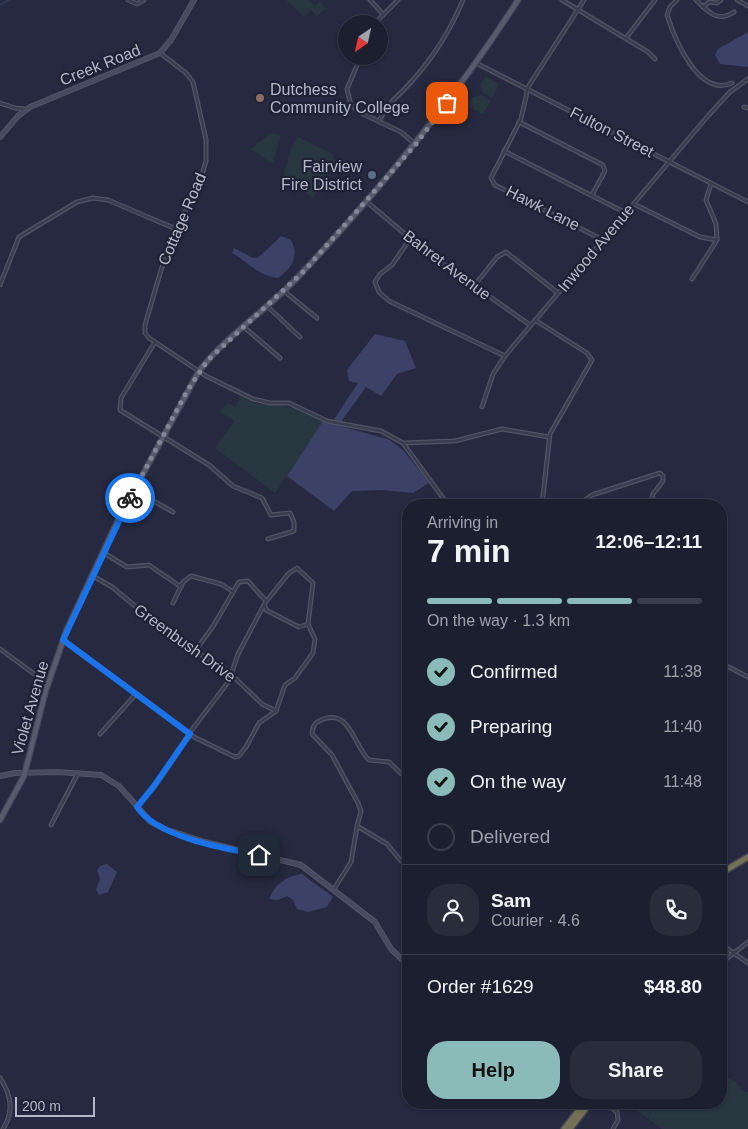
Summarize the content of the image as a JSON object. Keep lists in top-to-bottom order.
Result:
{
  "streets": {
    "main road": ["Violet Avenue"],
    "street": [
      "Creek Road",
      "Fulton Street",
      "Hawk Lane",
      "Cottage Road",
      "Inwood Avenue",
      "Bahret Avenue",
      "Greenbush Drive"
    ]
  },
  "crossings": [
    ["Creek Road", "Cottage Road"],
    ["Fulton Street", "Hawk Lane"],
    ["Fulton Street", "Inwood Avenue"],
    ["Fulton Street", "Violet Avenue"],
    ["Hawk Lane", "Inwood Avenue"],
    ["Inwood Avenue", "Bahret Avenue"],
    ["Bahret Avenue", "Violet Avenue"],
    ["Greenbush Drive", "Violet Avenue"]
  ],
  "places": ["Dutchess Community College", "Fairview Fire District"],
  "scale_bar": "200 m",
  "north": "bottom left",
  "page": {
    "heading": ["7 min", "Arriving in", "12:06–12:11"],
    "panel": [
      "Sam",
      "Courier · 4.6",
      "Order #1629",
      "$48.80"
    ],
    "bar": "On the way · 1.3 km",
    "list": [
      ["Confirmed", "11:38"],
      ["Preparing", "11:40"],
      ["On the way", "11:48"],
      "Delivered"
    ],
    "buttons": ["Help", "Share"],
    "scale": "200 m"
  }
}
